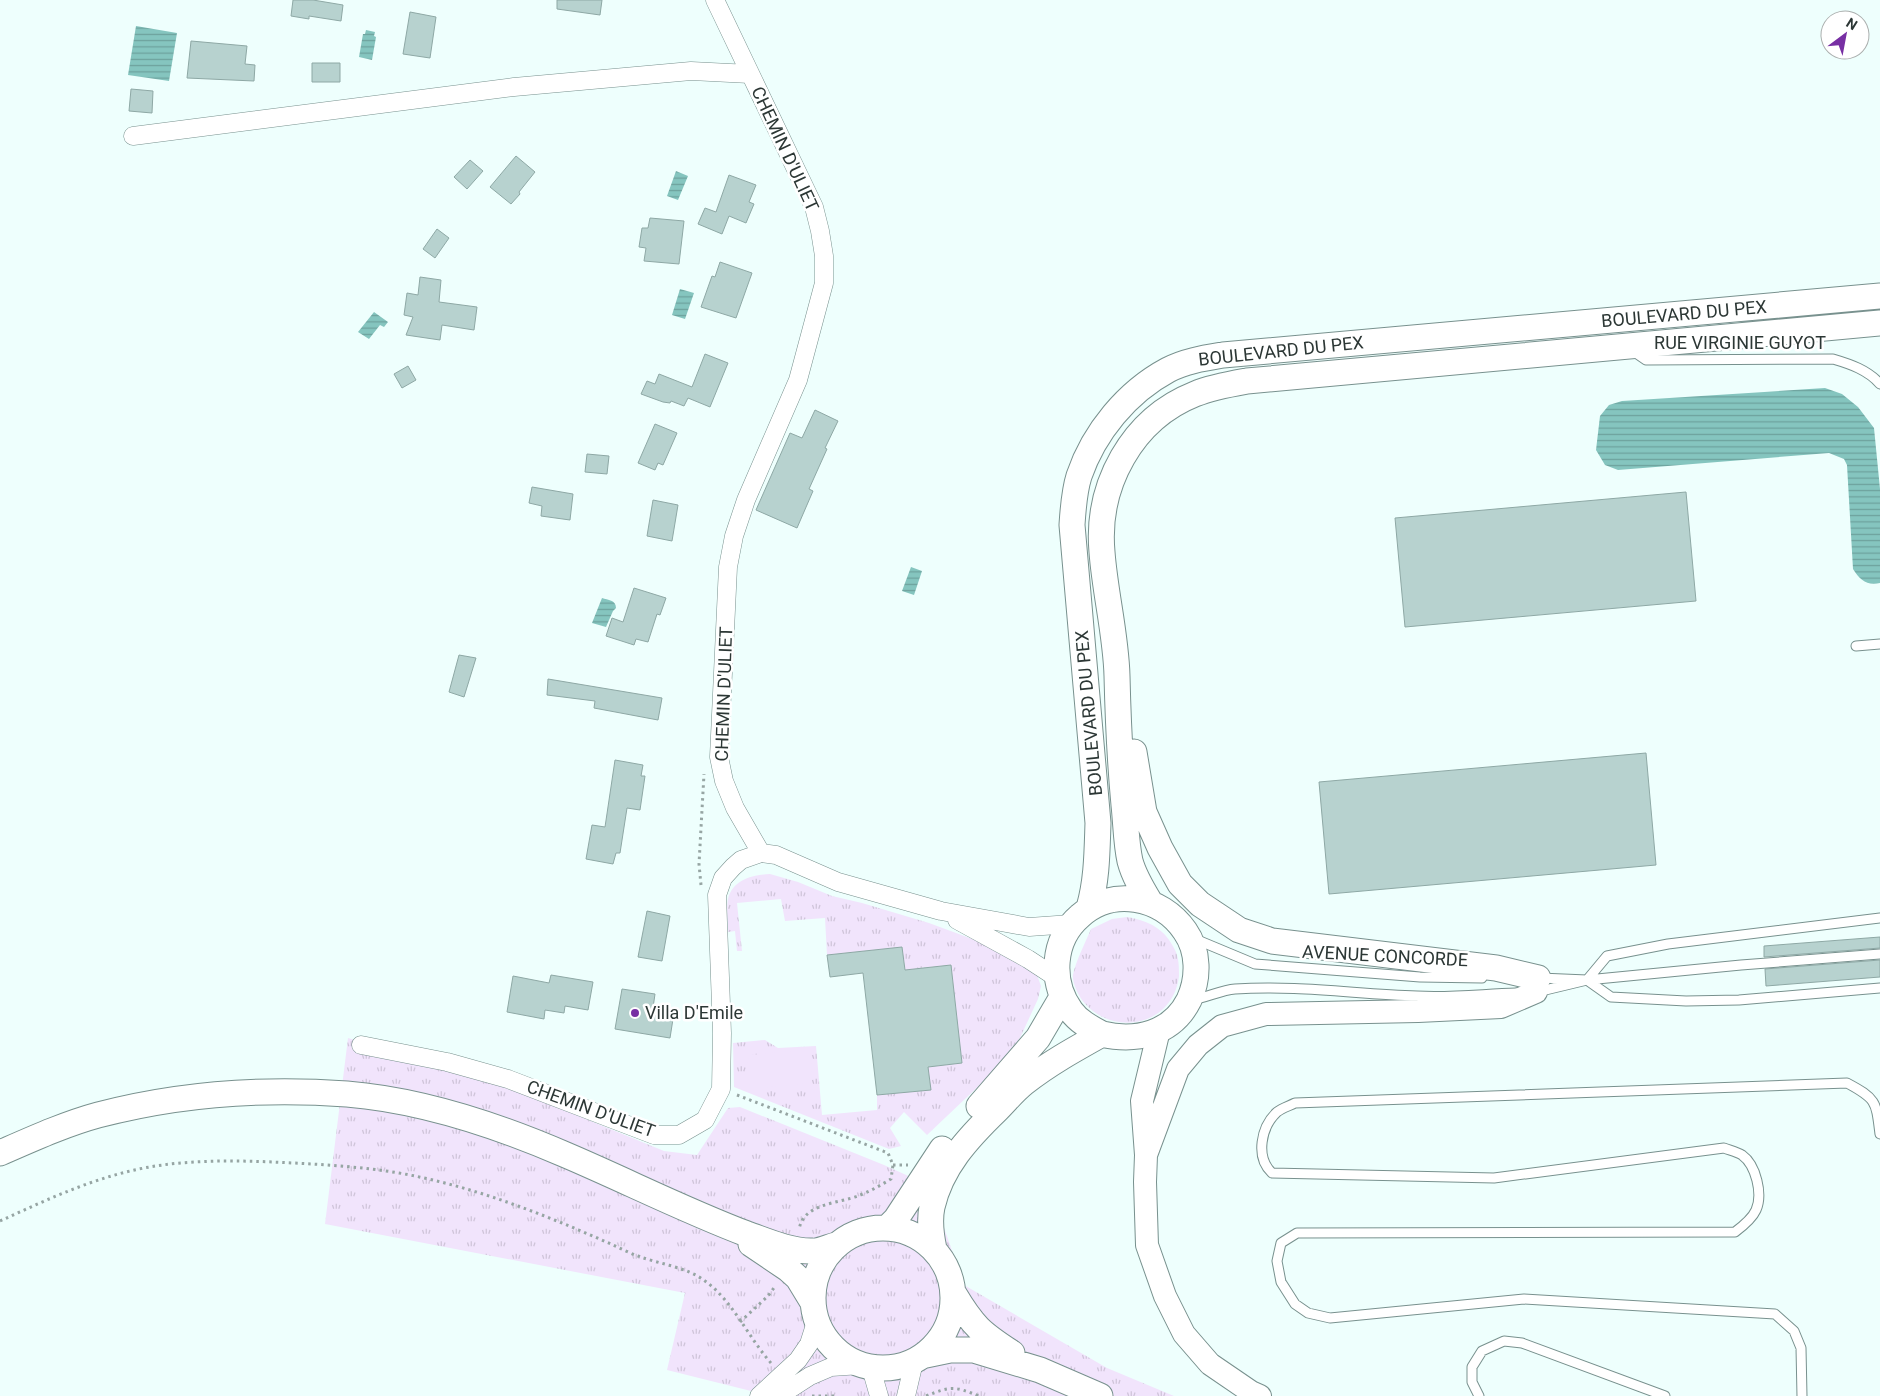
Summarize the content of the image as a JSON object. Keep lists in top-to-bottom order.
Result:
{
  "streets": {
    "main road": ["BOULEVARD DU PEX"],
    "street": ["CHEMIN D'ULIET"],
    "lane": ["RUE VIRGINIE GUYOT", "AVENUE CONCORDE"]
  },
  "crossings": [
    ["BOULEVARD DU PEX", "RUE VIRGINIE GUYOT"],
    ["BOULEVARD DU PEX", "AVENUE CONCORDE"]
  ],
  "places": ["Villa D'Emile"],
  "north": "top right"
}
